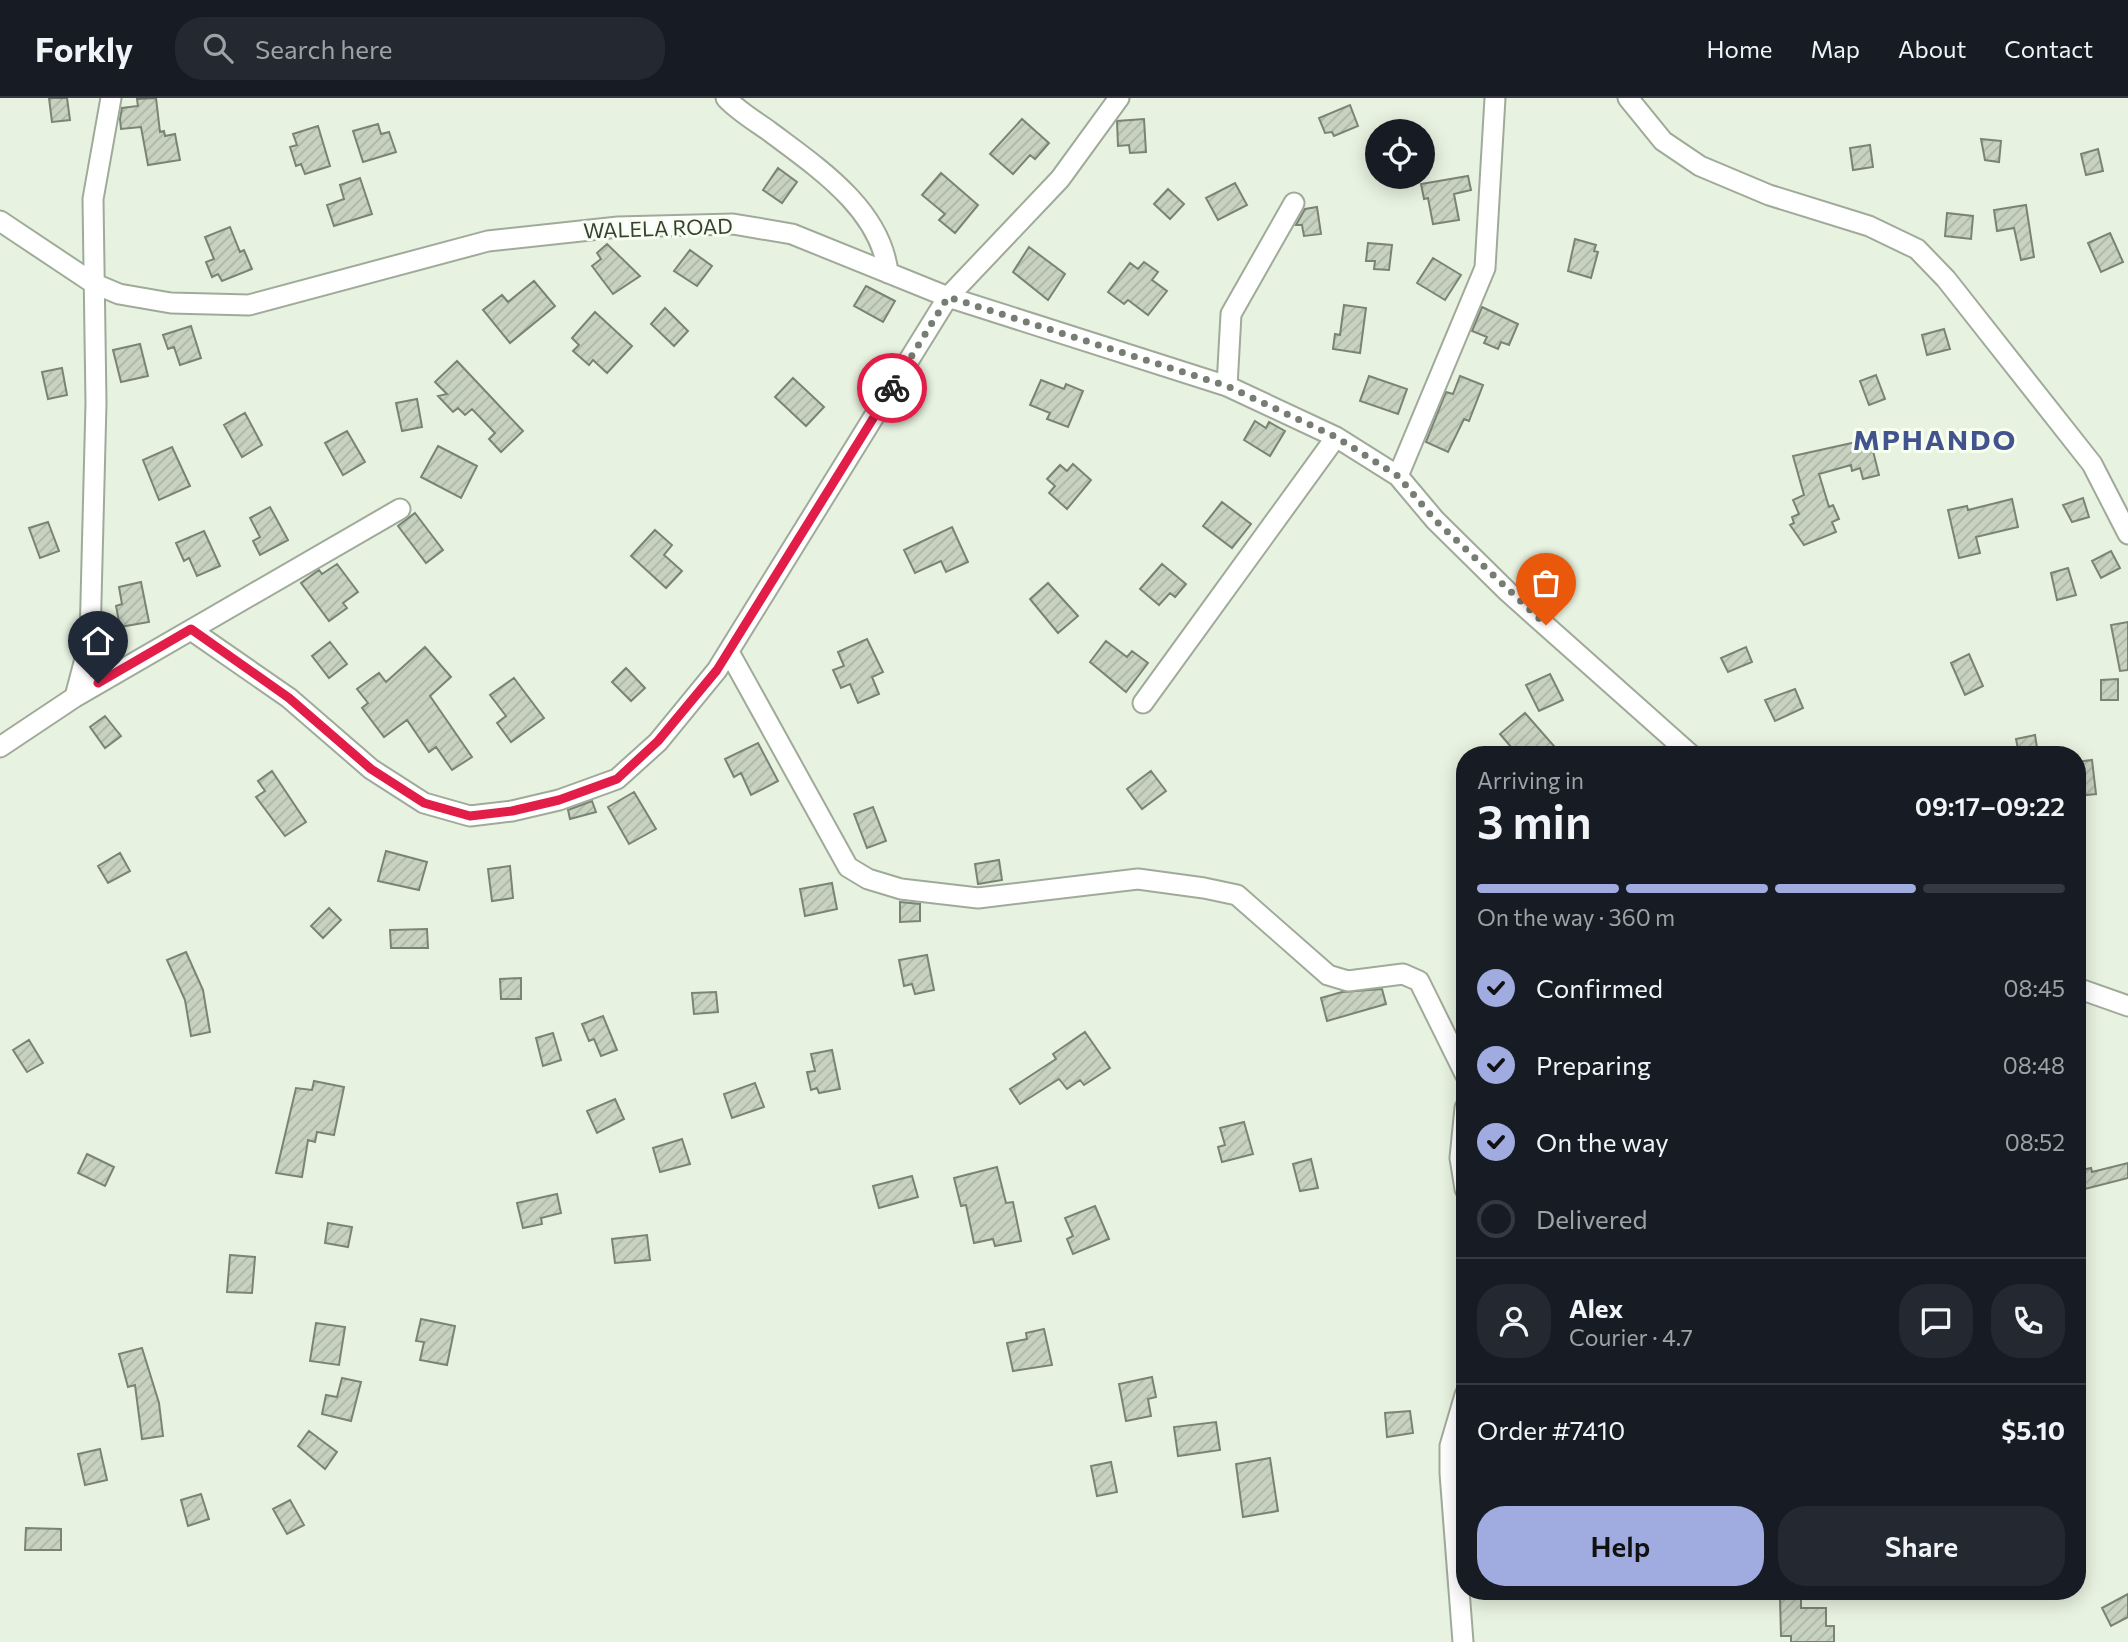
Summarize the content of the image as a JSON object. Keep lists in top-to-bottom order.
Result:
{
  "streets": {
    "street": ["WALELA ROAD"]
  },
  "districts": ["MPHANDO"],
  "page": {
    "header": "Forkly",
    "search": "Search here",
    "nav": [
      "Home",
      "Map",
      "About",
      "Contact"
    ],
    "heading": ["3 min", "Arriving in", "09:17–09:22"],
    "panel": [
      "Alex",
      "Courier · 4.7",
      "Order #7410",
      "$5.10"
    ],
    "bar": "On the way · 360 m",
    "list": [
      ["Confirmed", "08:45"],
      ["Preparing", "08:48"],
      ["On the way", "08:52"],
      "Delivered"
    ],
    "buttons": ["Help", "Share"]
  }
}
